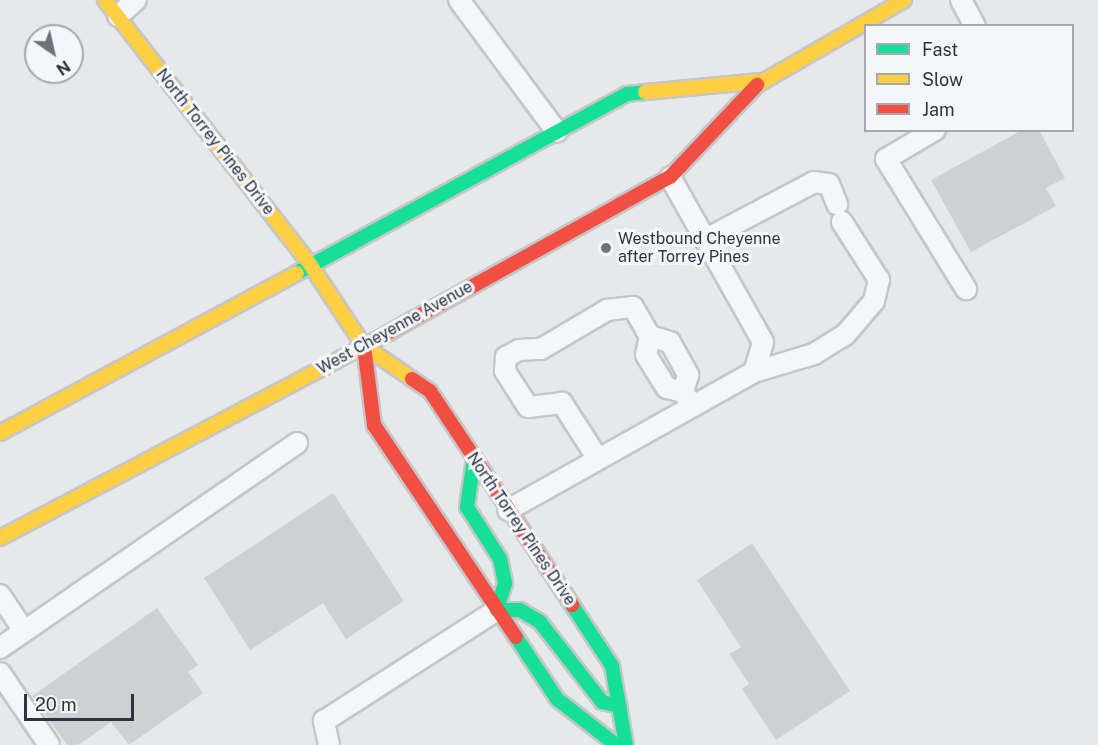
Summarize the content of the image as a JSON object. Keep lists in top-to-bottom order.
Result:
{
  "streets": {
    "main road": ["North Torrey Pines Drive", "West Cheyenne Avenue"]
  },
  "crossings": [
    ["North Torrey Pines Drive", "West Cheyenne Avenue"]
  ],
  "places": ["Westbound Cheyenne after Torrey Pines"],
  "legend": ["Fast", "Slow", "Jam"],
  "scale_bar": "20 m",
  "north": "bottom right"
}
